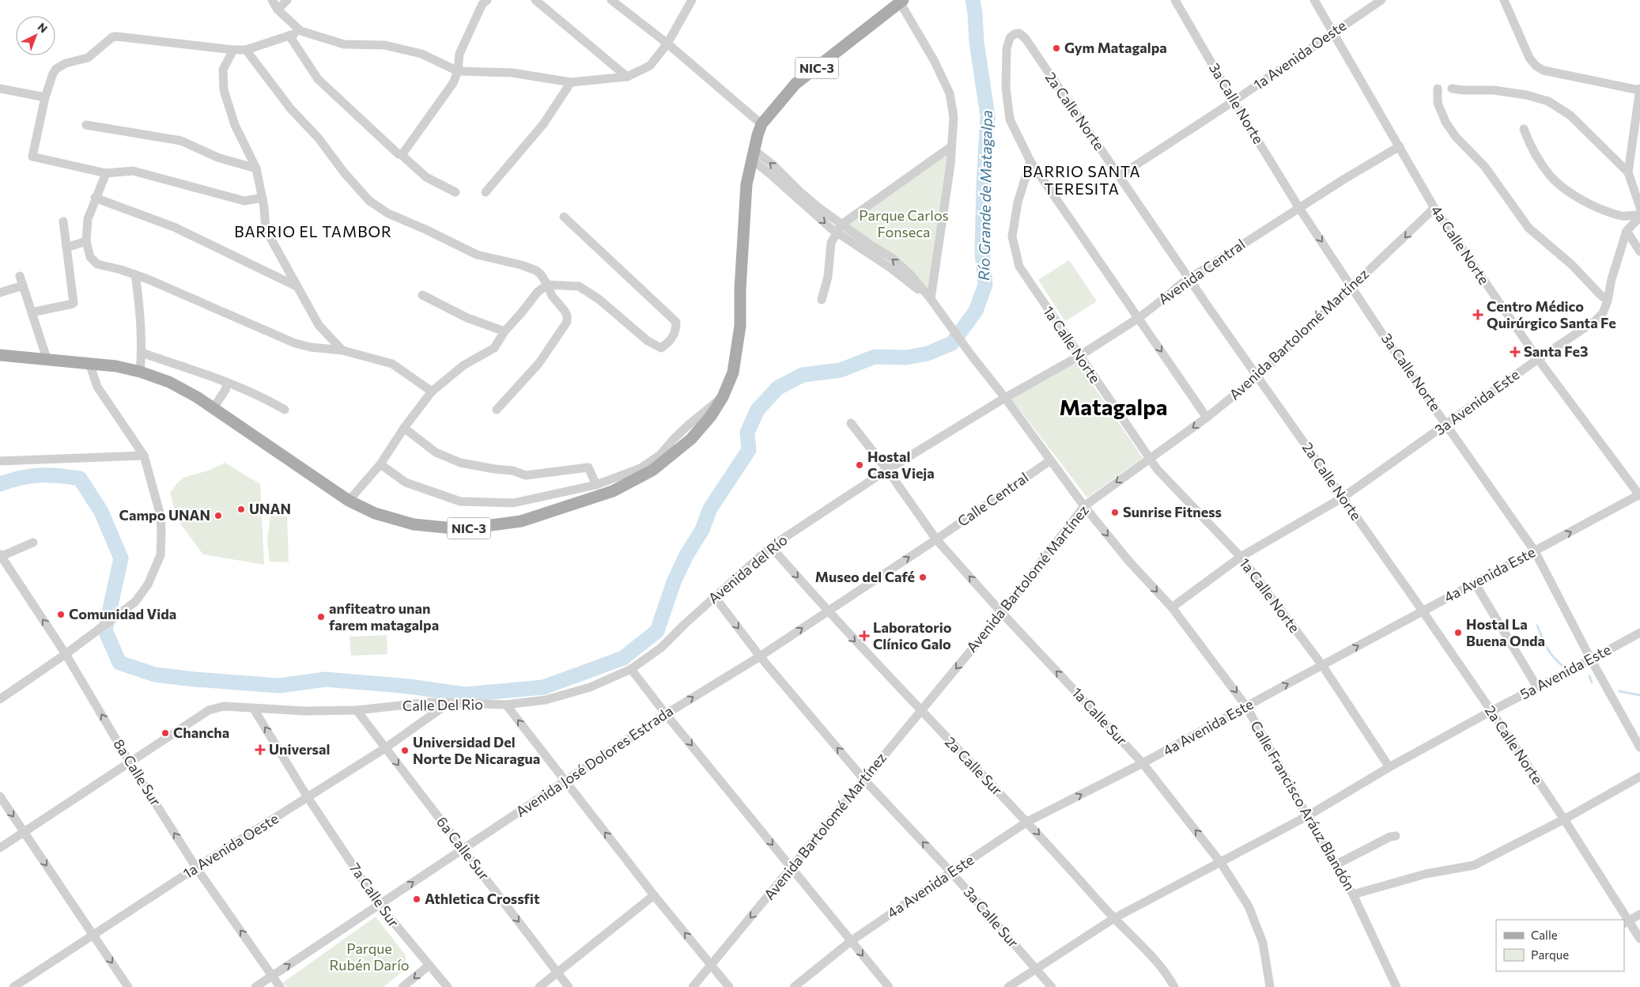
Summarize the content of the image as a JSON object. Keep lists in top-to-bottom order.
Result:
{
  "streets": {
    "main road": ["NIC-3"],
    "street": [
      "1a Avenida Oeste",
      "3a Calle Norte",
      "2a Calle Norte",
      "4a Calle Norte",
      "Avenida Central",
      "Avenida Bartolomé Martínez",
      "1a Calle Norte",
      "3a Avenida Este",
      "Calle Central",
      "Avenida del Río",
      "4a Avenida Este",
      "5a Avenida Este",
      "Calle Del Rio",
      "1a Calle Sur",
      "Avenida José Dolores Estrada",
      "2a Calle Sur",
      "8a Calle Sur",
      "Calle Francisco Aráuz Blandón",
      "6a Calle Sur",
      "7a Calle Sur",
      "3a Calle Sur"
    ]
  },
  "crossings": [
    ["1a Avenida Oeste", "3a Calle Norte"],
    ["1a Avenida Oeste", "2a Calle Norte"],
    ["1a Avenida Oeste", "4a Calle Norte"],
    ["1a Avenida Oeste", "Calle Del Rio"],
    ["1a Avenida Oeste", "8a Calle Sur"],
    ["1a Avenida Oeste", "6a Calle Sur"],
    ["1a Avenida Oeste", "7a Calle Sur"],
    ["3a Calle Norte", "Avenida Central"],
    ["3a Calle Norte", "Avenida Bartolomé Martínez"],
    ["3a Calle Norte", "3a Avenida Este"],
    ["3a Calle Norte", "4a Avenida Este"],
    ["3a Calle Norte", "5a Avenida Este"],
    ["2a Calle Norte", "Avenida Central"],
    ["2a Calle Norte", "Avenida Bartolomé Martínez"],
    ["2a Calle Norte", "1a Calle Norte"],
    ["2a Calle Norte", "3a Avenida Este"],
    ["2a Calle Norte", "4a Avenida Este"],
    ["2a Calle Norte", "5a Avenida Este"],
    ["4a Calle Norte", "Avenida Central"],
    ["4a Calle Norte", "Avenida Bartolomé Martínez"],
    ["4a Calle Norte", "3a Avenida Este"],
    ["4a Calle Norte", "4a Avenida Este"],
    ["Avenida Central", "1a Calle Norte"],
    ["Avenida Central", "Avenida del Río"],
    ["Avenida Central", "Calle Francisco Aráuz Blandón"],
    ["Avenida Bartolomé Martínez", "1a Calle Norte"],
    ["Avenida Bartolomé Martínez", "1a Calle Sur"],
    ["Avenida Bartolomé Martínez", "2a Calle Sur"],
    ["Avenida Bartolomé Martínez", "Calle Francisco Aráuz Blandón"],
    ["Avenida Bartolomé Martínez", "3a Calle Sur"],
    ["1a Calle Norte", "3a Avenida Este"],
    ["1a Calle Norte", "4a Avenida Este"],
    ["1a Calle Norte", "5a Avenida Este"],
    ["3a Avenida Este", "Calle Francisco Aráuz Blandón"],
    ["Calle Central", "1a Calle Sur"],
    ["Calle Central", "Avenida José Dolores Estrada"],
    ["Calle Central", "Calle Francisco Aráuz Blandón"],
    ["Avenida del Río", "Calle Del Rio"],
    ["Avenida del Río", "1a Calle Sur"],
    ["Avenida del Río", "2a Calle Sur"],
    ["Avenida del Río", "Calle Francisco Aráuz Blandón"],
    ["Avenida del Río", "3a Calle Sur"],
    ["4a Avenida Este", "1a Calle Sur"],
    ["4a Avenida Este", "2a Calle Sur"],
    ["4a Avenida Este", "Calle Francisco Aráuz Blandón"],
    ["4a Avenida Este", "3a Calle Sur"],
    ["5a Avenida Este", "1a Calle Sur"],
    ["5a Avenida Este", "2a Calle Sur"],
    ["5a Avenida Este", "Calle Francisco Aráuz Blandón"],
    ["5a Avenida Este", "3a Calle Sur"],
    ["Calle Del Rio", "6a Calle Sur"],
    ["1a Calle Sur", "Avenida José Dolores Estrada"],
    ["Avenida José Dolores Estrada", "2a Calle Sur"],
    ["Avenida José Dolores Estrada", "8a Calle Sur"],
    ["Avenida José Dolores Estrada", "6a Calle Sur"],
    ["Avenida José Dolores Estrada", "7a Calle Sur"],
    ["Avenida José Dolores Estrada", "3a Calle Sur"]
  ],
  "one_way": [
    "Avenida Bartolomé Martínez",
    "4a Avenida Este",
    "1a Calle Sur",
    "Avenida José Dolores Estrada",
    "2a Calle Sur",
    "8a Calle Sur",
    "6a Calle Sur"
  ],
  "districts": ["BARRIO SANTA TERESITA", "BARRIO EL TAMBOR", "Matagalpa"],
  "water": ["Río Grande de Matagalpa"],
  "parks": ["Parque Carlos Fonseca", "Parque Rubén Darío"],
  "places": {
    "other": [
      "Gym Matagalpa",
      "Hostal Casa Vieja",
      "UNAN",
      "Sunrise Fitness",
      "Campo UNAN",
      "Museo del Café",
      "Comunidad Vida",
      "anfiteatro unan farem matagalpa",
      "Hostal La Buena Onda",
      "Chancha",
      "Universidad Del Norte De Nicaragua",
      "Athletica Crossfit"
    ],
    "health": [
      "Centro Médico Quirúrgico Santa Fe",
      "Santa Fe3",
      "Laboratorio Clínico Galo",
      "Universal"
    ]
  },
  "legend": ["Calle", "Parque"],
  "north": "top right"
}
